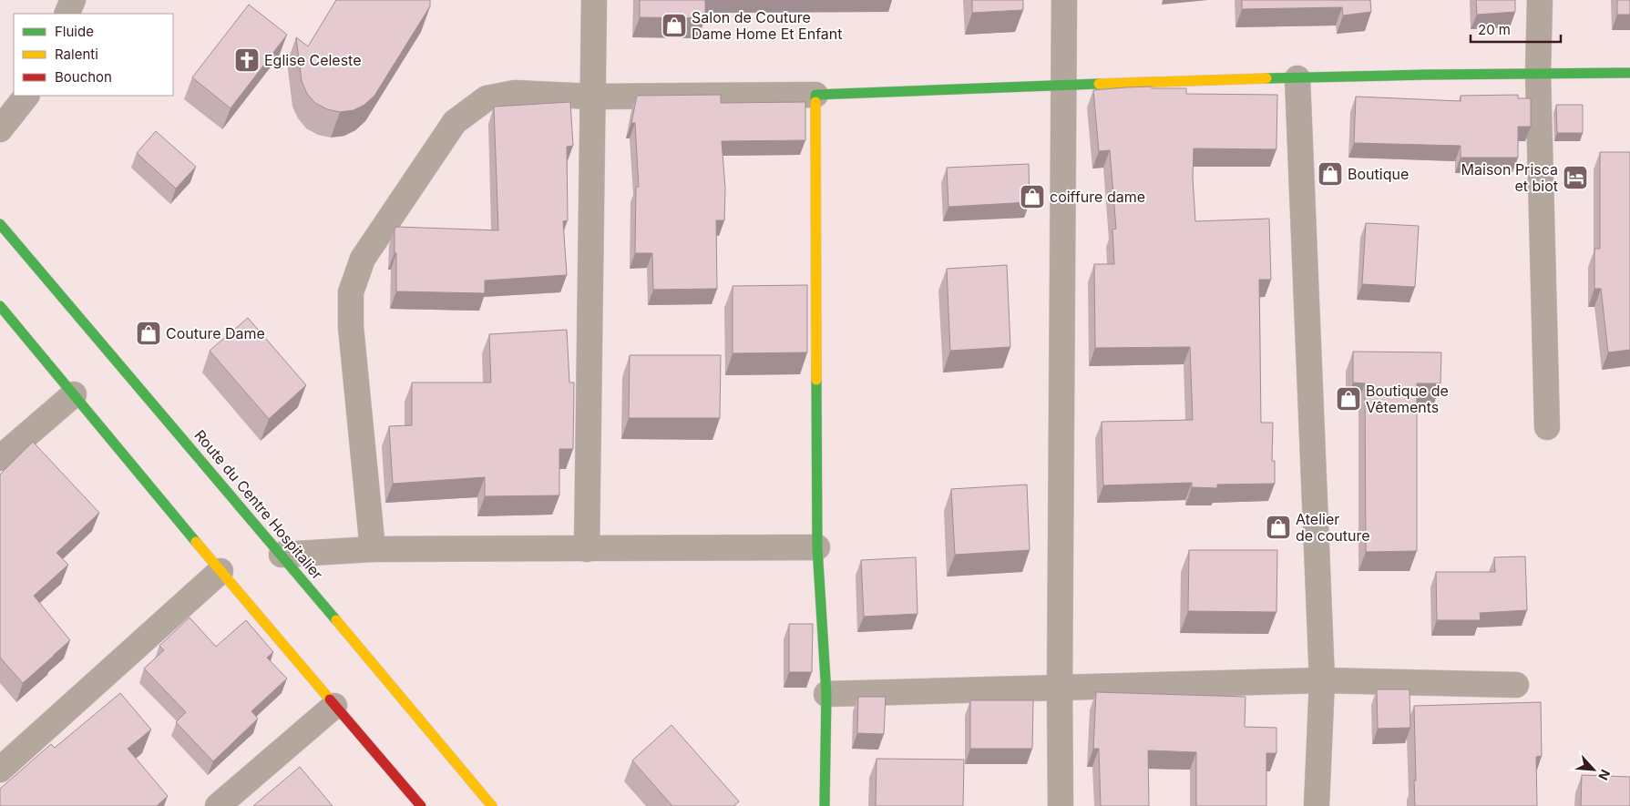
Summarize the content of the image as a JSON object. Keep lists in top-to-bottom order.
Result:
{
  "streets": {
    "street": ["Route du Centre Hospitalier"]
  },
  "places": {
    "shop": [
      "Salon de Couture Dame Home Et Enfant",
      "Boutique",
      "coiffure dame",
      "Couture Dame",
      "Boutique de Vêtements",
      "Atelier de couture"
    ],
    "church": ["Eglise Celeste"],
    "hotel": ["Maison Prisca et biot"]
  },
  "legend": ["Fluide", "Ralenti", "Bouchon"],
  "scale_bar": "20 m",
  "north": "bottom right"
}
